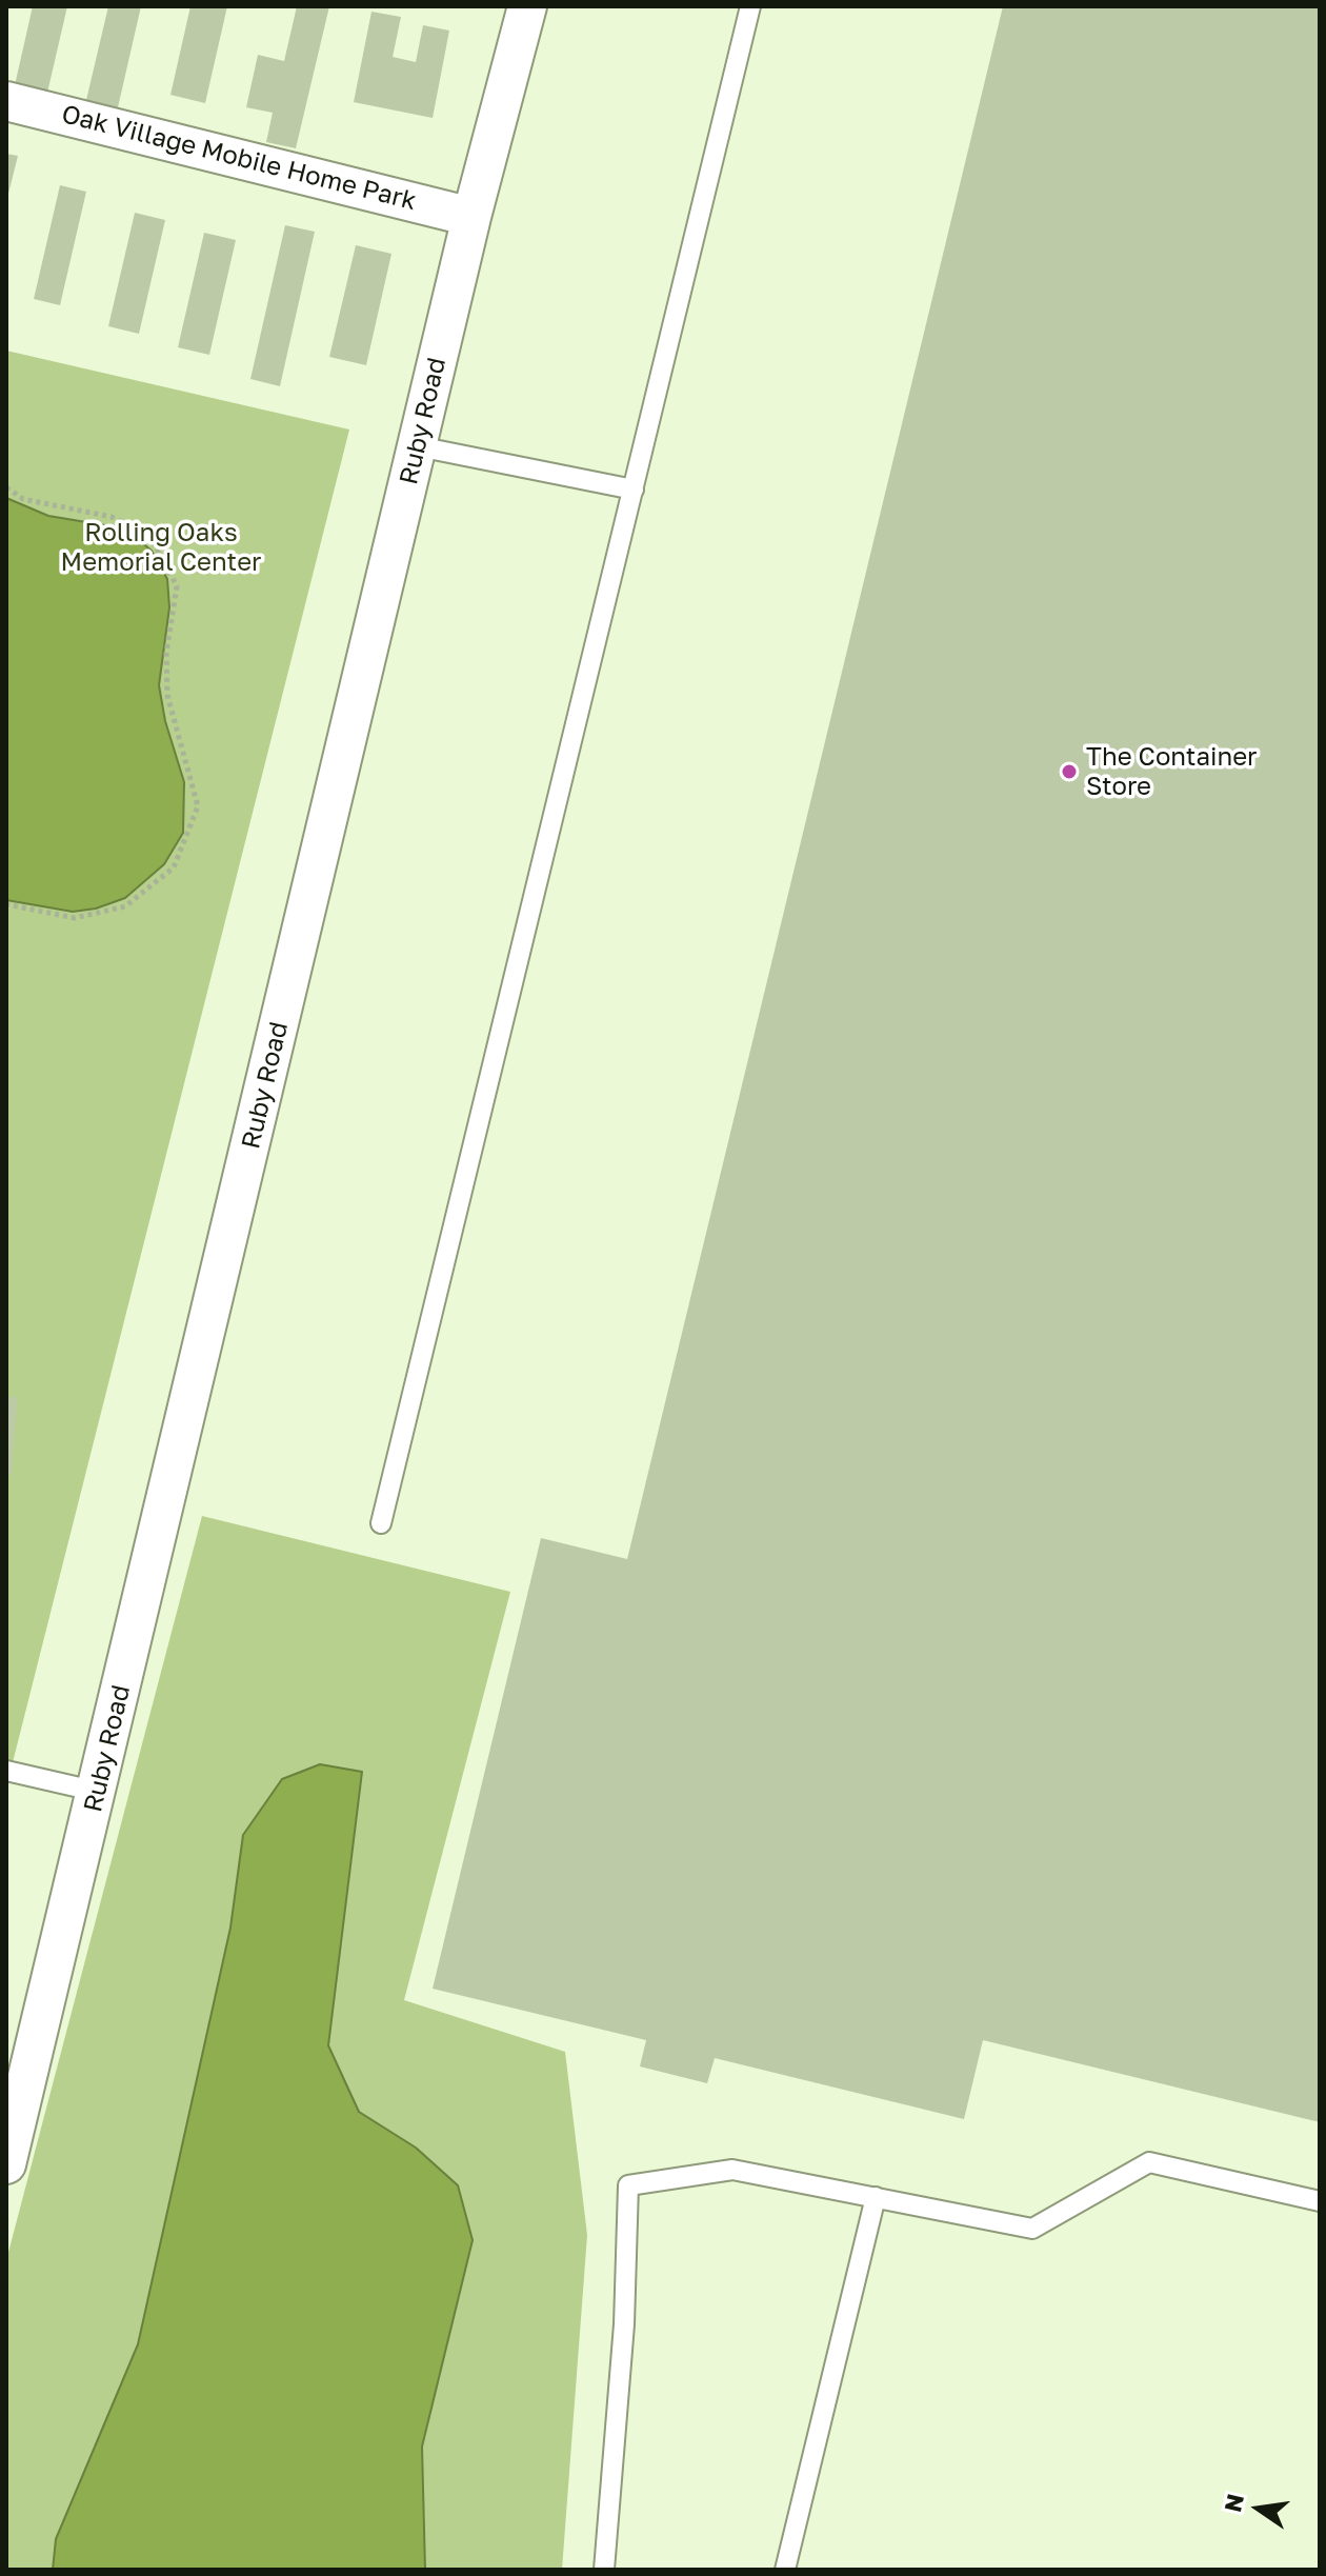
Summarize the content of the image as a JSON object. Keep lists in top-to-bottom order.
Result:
{
  "streets": {
    "street": ["Oak Village Mobile Home Park", "Ruby Road"]
  },
  "crossings": [
    ["Oak Village Mobile Home Park", "Ruby Road"]
  ],
  "parks": ["Rolling Oaks Memorial Center"],
  "places": ["The Container Store"],
  "north": "left"
}
